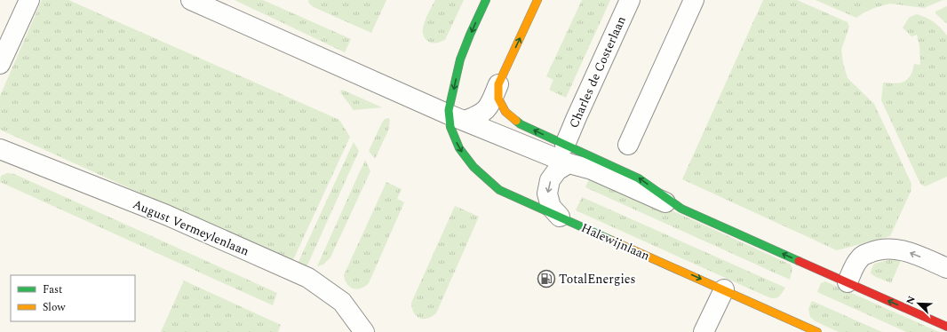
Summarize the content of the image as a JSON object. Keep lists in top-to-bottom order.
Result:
{
  "streets": {
    "main road": ["Halewijnlaan"],
    "street": ["Charles de Costerlaan", "August Vermeylenlaan"]
  },
  "places": {
    "fuel station": ["TotalEnergies"]
  },
  "legend": ["Fast", "Slow"],
  "north": "top left"
}
